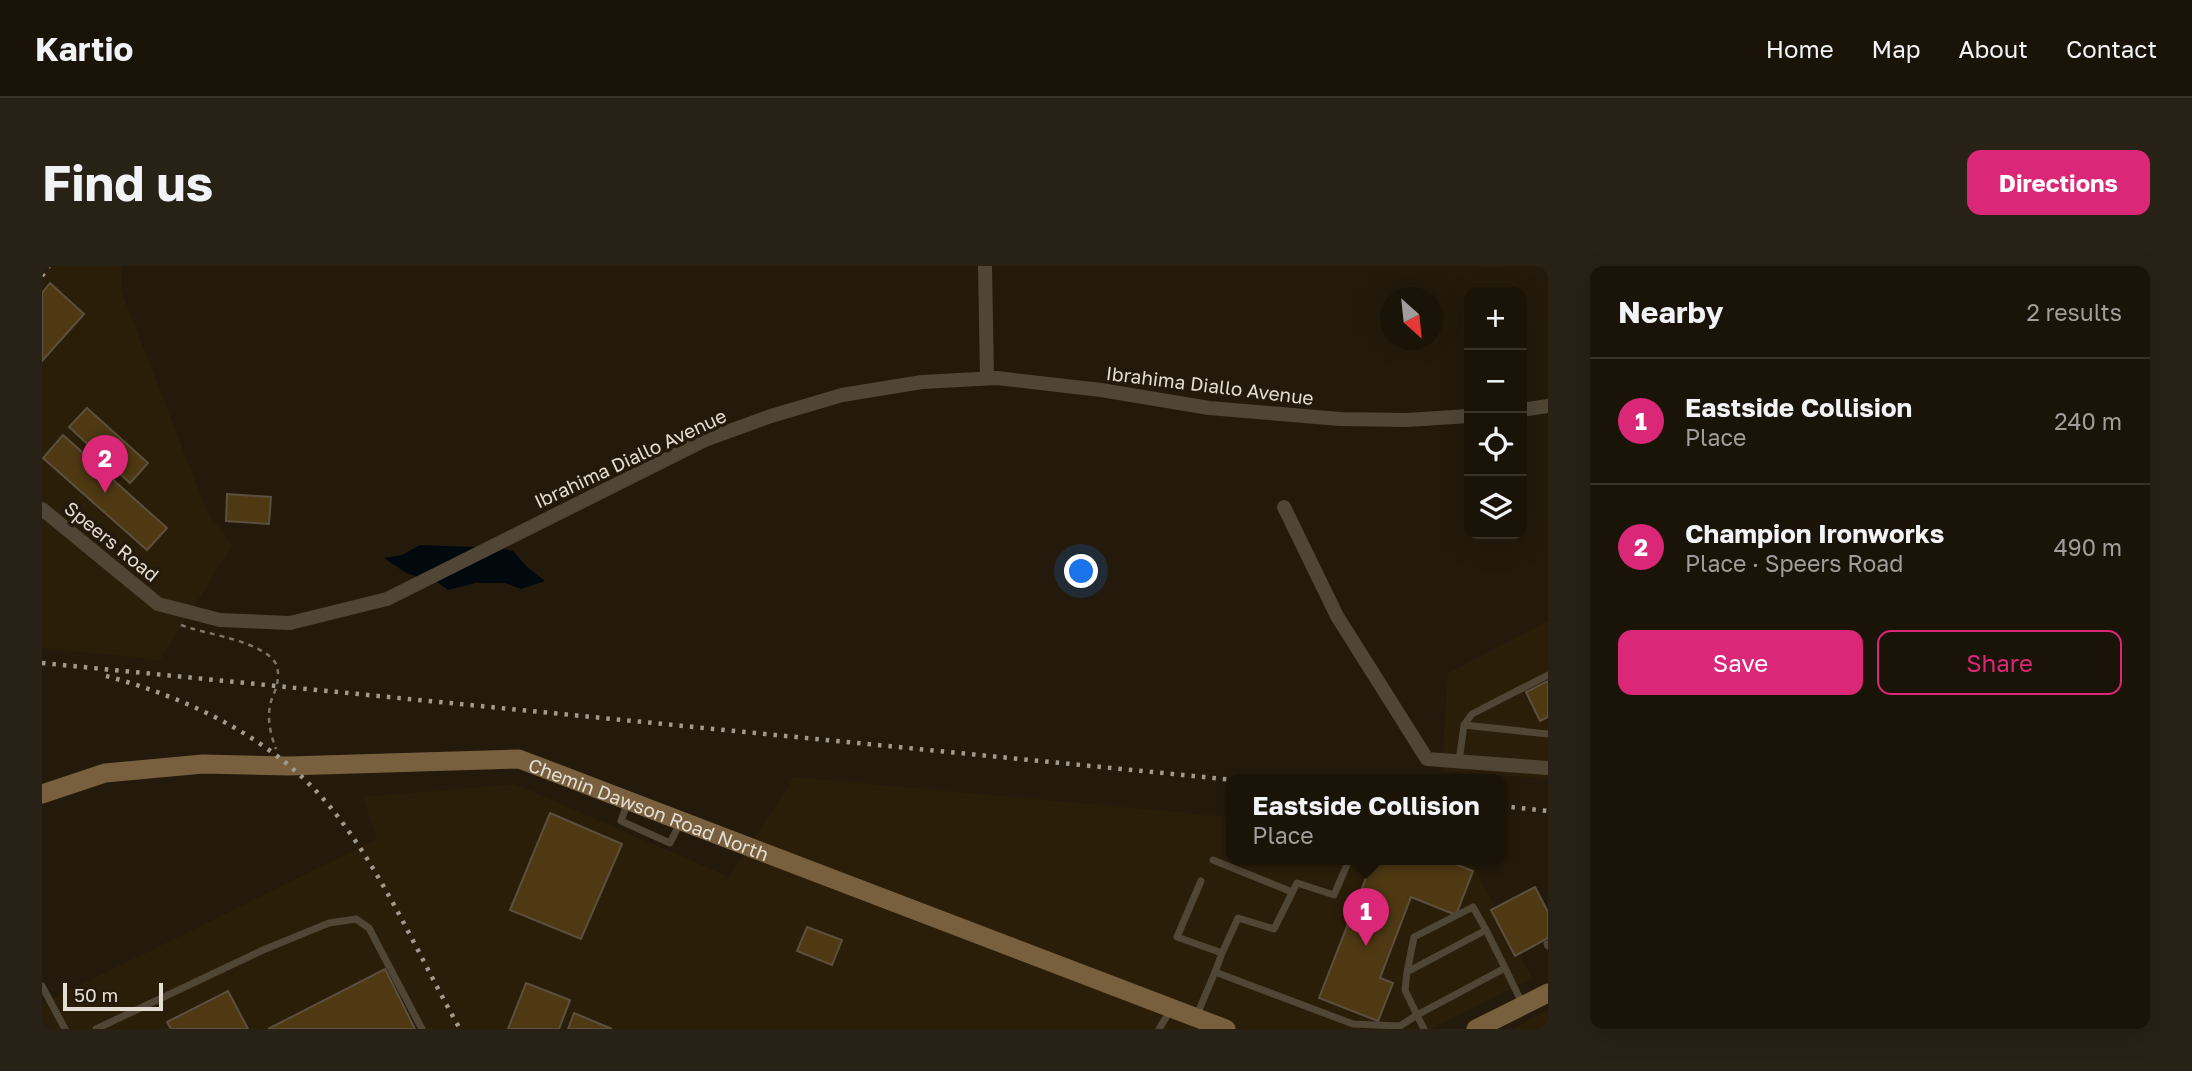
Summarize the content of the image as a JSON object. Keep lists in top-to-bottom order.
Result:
{
  "streets": {
    "street": ["Ibrahima Diallo Avenue", "Speers Road", "Chemin Dawson Road North"]
  },
  "crossings": [
    ["Ibrahima Diallo Avenue", "Speers Road"]
  ],
  "scale_bar": "50 m",
  "north": "bottom right",
  "page": {
    "header": "Kartio",
    "nav": [
      "Home",
      "Map",
      "About",
      "Contact"
    ],
    "buttons": [
      "Directions",
      ["Save", "Share"]
    ],
    "title": "Find us",
    "heading": ["Nearby", "2 results"],
    "map_buttons": ["+", "−"],
    "list": [
      {
        "mark": "1",
        "name": "Eastside Collision",
        "note": "Place",
        "value": "240 m"
      },
      {
        "mark": "2",
        "name": "Champion Ironworks",
        "note": "Place · Speers Road",
        "value": "490 m"
      }
    ],
    "pins": ["2", "1"],
    "popup": ["Eastside Collision", "Place"],
    "scale": "50 m"
  }
}
